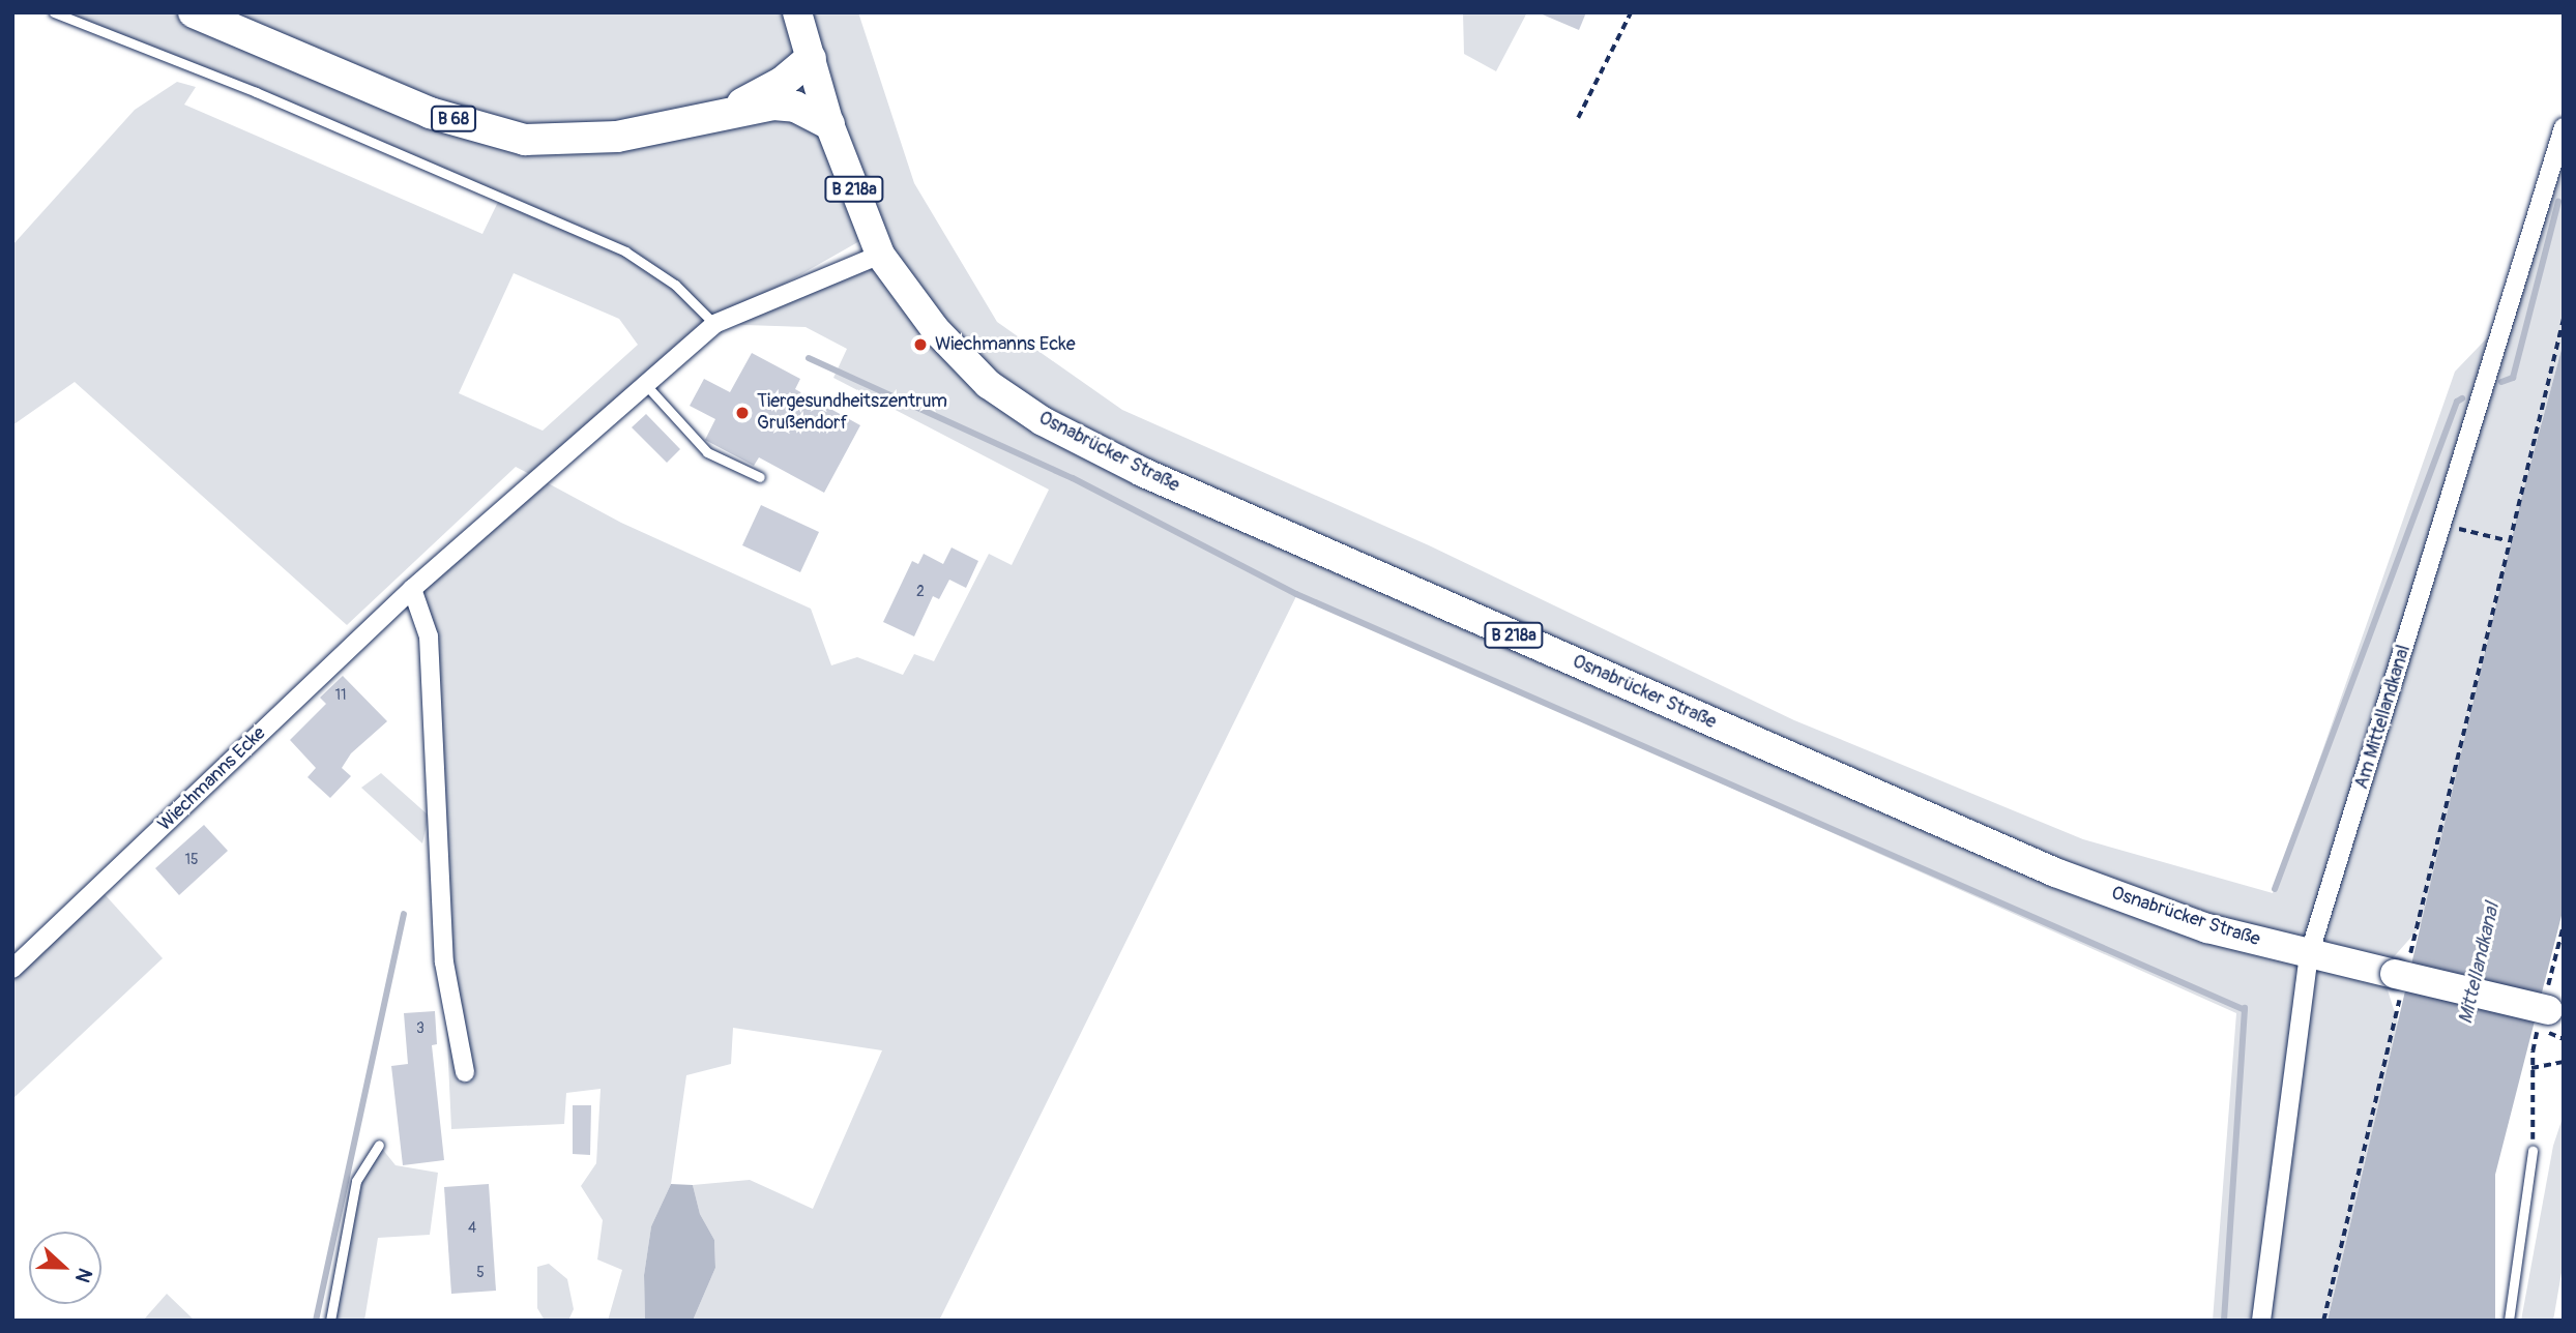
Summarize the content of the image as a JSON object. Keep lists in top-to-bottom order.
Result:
{
  "streets": {
    "highway": ["B 68"],
    "main road": ["B 218a", "Osnabrücker Straße"],
    "street": ["Am Mittellandkanal", "Wiechmanns Ecke"]
  },
  "crossings": [
    ["B 68", "Osnabrücker Straße"],
    ["Osnabrücker Straße", "Am Mittellandkanal"],
    ["Osnabrücker Straße", "Wiechmanns Ecke"]
  ],
  "water": ["Mittellandkanal"],
  "places": ["Wiechmanns Ecke", "Tiergesundheitszentrum Grußendorf"],
  "house_numbers": [
    "2",
    "11",
    "15",
    "3",
    "4",
    "5"
  ],
  "north": "right"
}
